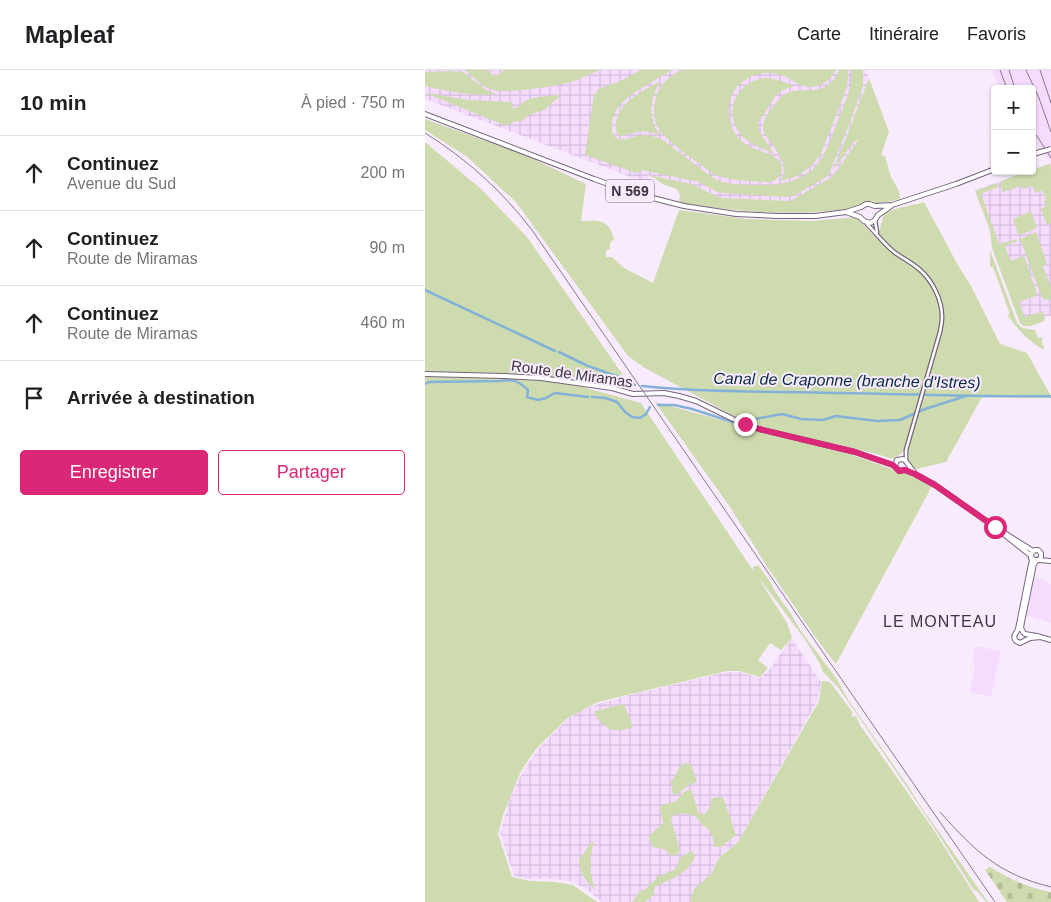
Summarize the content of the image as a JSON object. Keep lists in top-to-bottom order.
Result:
{
  "streets": {
    "main road": ["N 569", "Route de Miramas"]
  },
  "districts": ["LE MONTEAU"],
  "water": ["Canal de Craponne (branche d'Istres)"],
  "page": {
    "header": "Mapleaf",
    "nav": ["Carte", "Itinéraire", "Favoris"],
    "heading": ["10 min", "À pied · 750 m"],
    "map_buttons": ["+", "−"],
    "list": [
      ["Continuez", "Avenue du Sud", "200 m"],
      ["Continuez", "Route de Miramas", "90 m"],
      ["Continuez", "Route de Miramas", "460 m"],
      "Arrivée à destination"
    ],
    "buttons": ["Enregistrer", "Partager"]
  }
}
